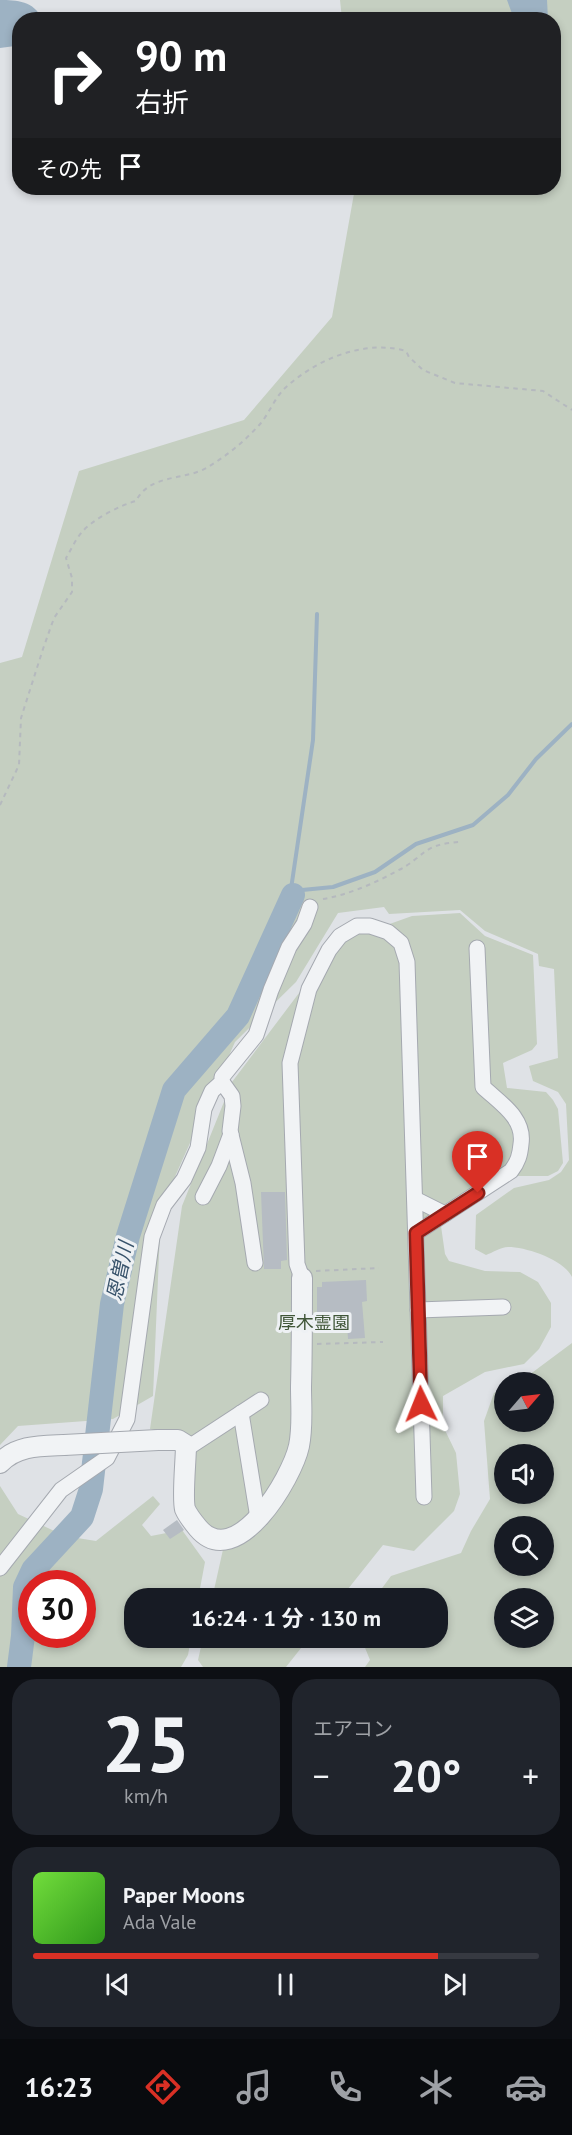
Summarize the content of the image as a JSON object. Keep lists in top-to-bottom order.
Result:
{
  "water": ["恩曽川"],
  "parks": ["厚木霊園"],
  "north": "top right",
  "page": {
    "turn": ["90 m", "右折"],
    "then": "その先",
    "limit": "30",
    "trip": "16:24 · 1 分 · 130 m",
    "tile": [
      ["25", "km/h"],
      "エアコン"
    ],
    "heat": ["−", "20°", "+"],
    "song": ["Paper Moons", "Ada Vale"],
    "tabs": "16:23"
  }
}
